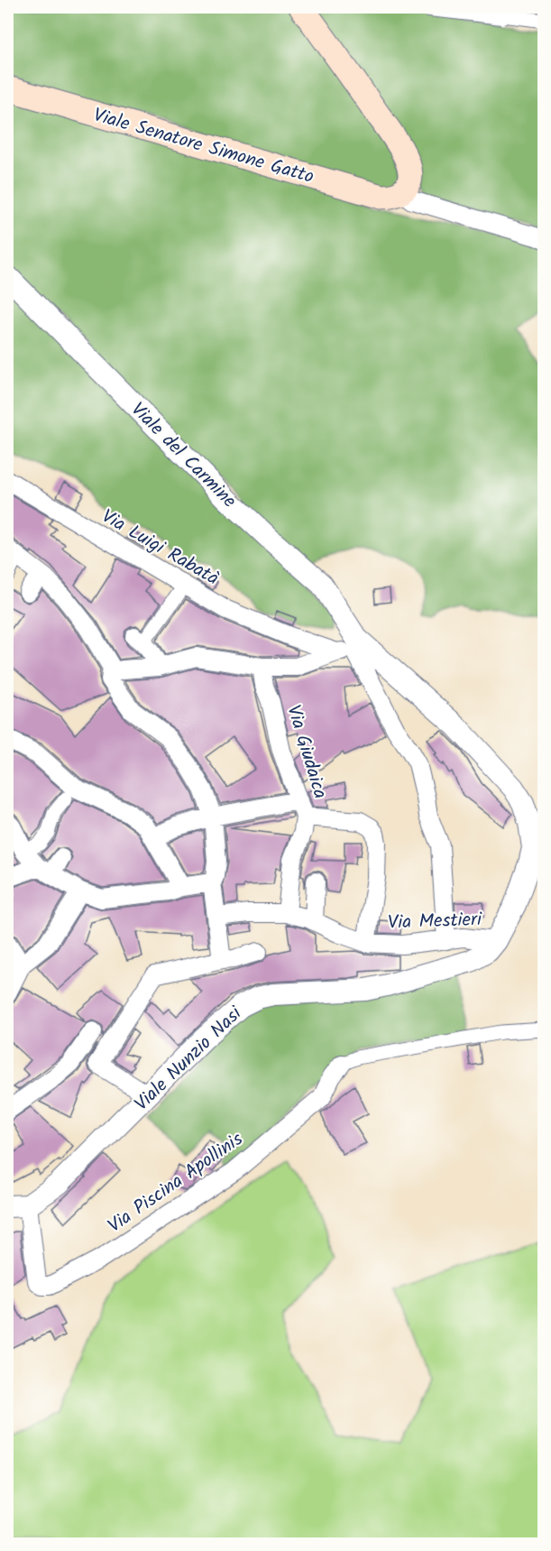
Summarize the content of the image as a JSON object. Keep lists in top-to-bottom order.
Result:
{
  "streets": {
    "main road": ["Viale Senatore Simone Gatto"],
    "street": [
      "Viale del Carmine",
      "Via Luigi Rabatà",
      "Via Giudaica",
      "Via Mestieri",
      "Viale Nunzio Nasi",
      "Via Piscina Apollinis"
    ]
  },
  "crossings": [
    ["Viale del Carmine", "Viale Nunzio Nasi"],
    ["Via Giudaica", "Via Mestieri"],
    ["Via Mestieri", "Viale Nunzio Nasi"],
    ["Viale Nunzio Nasi", "Via Piscina Apollinis"]
  ]
}
